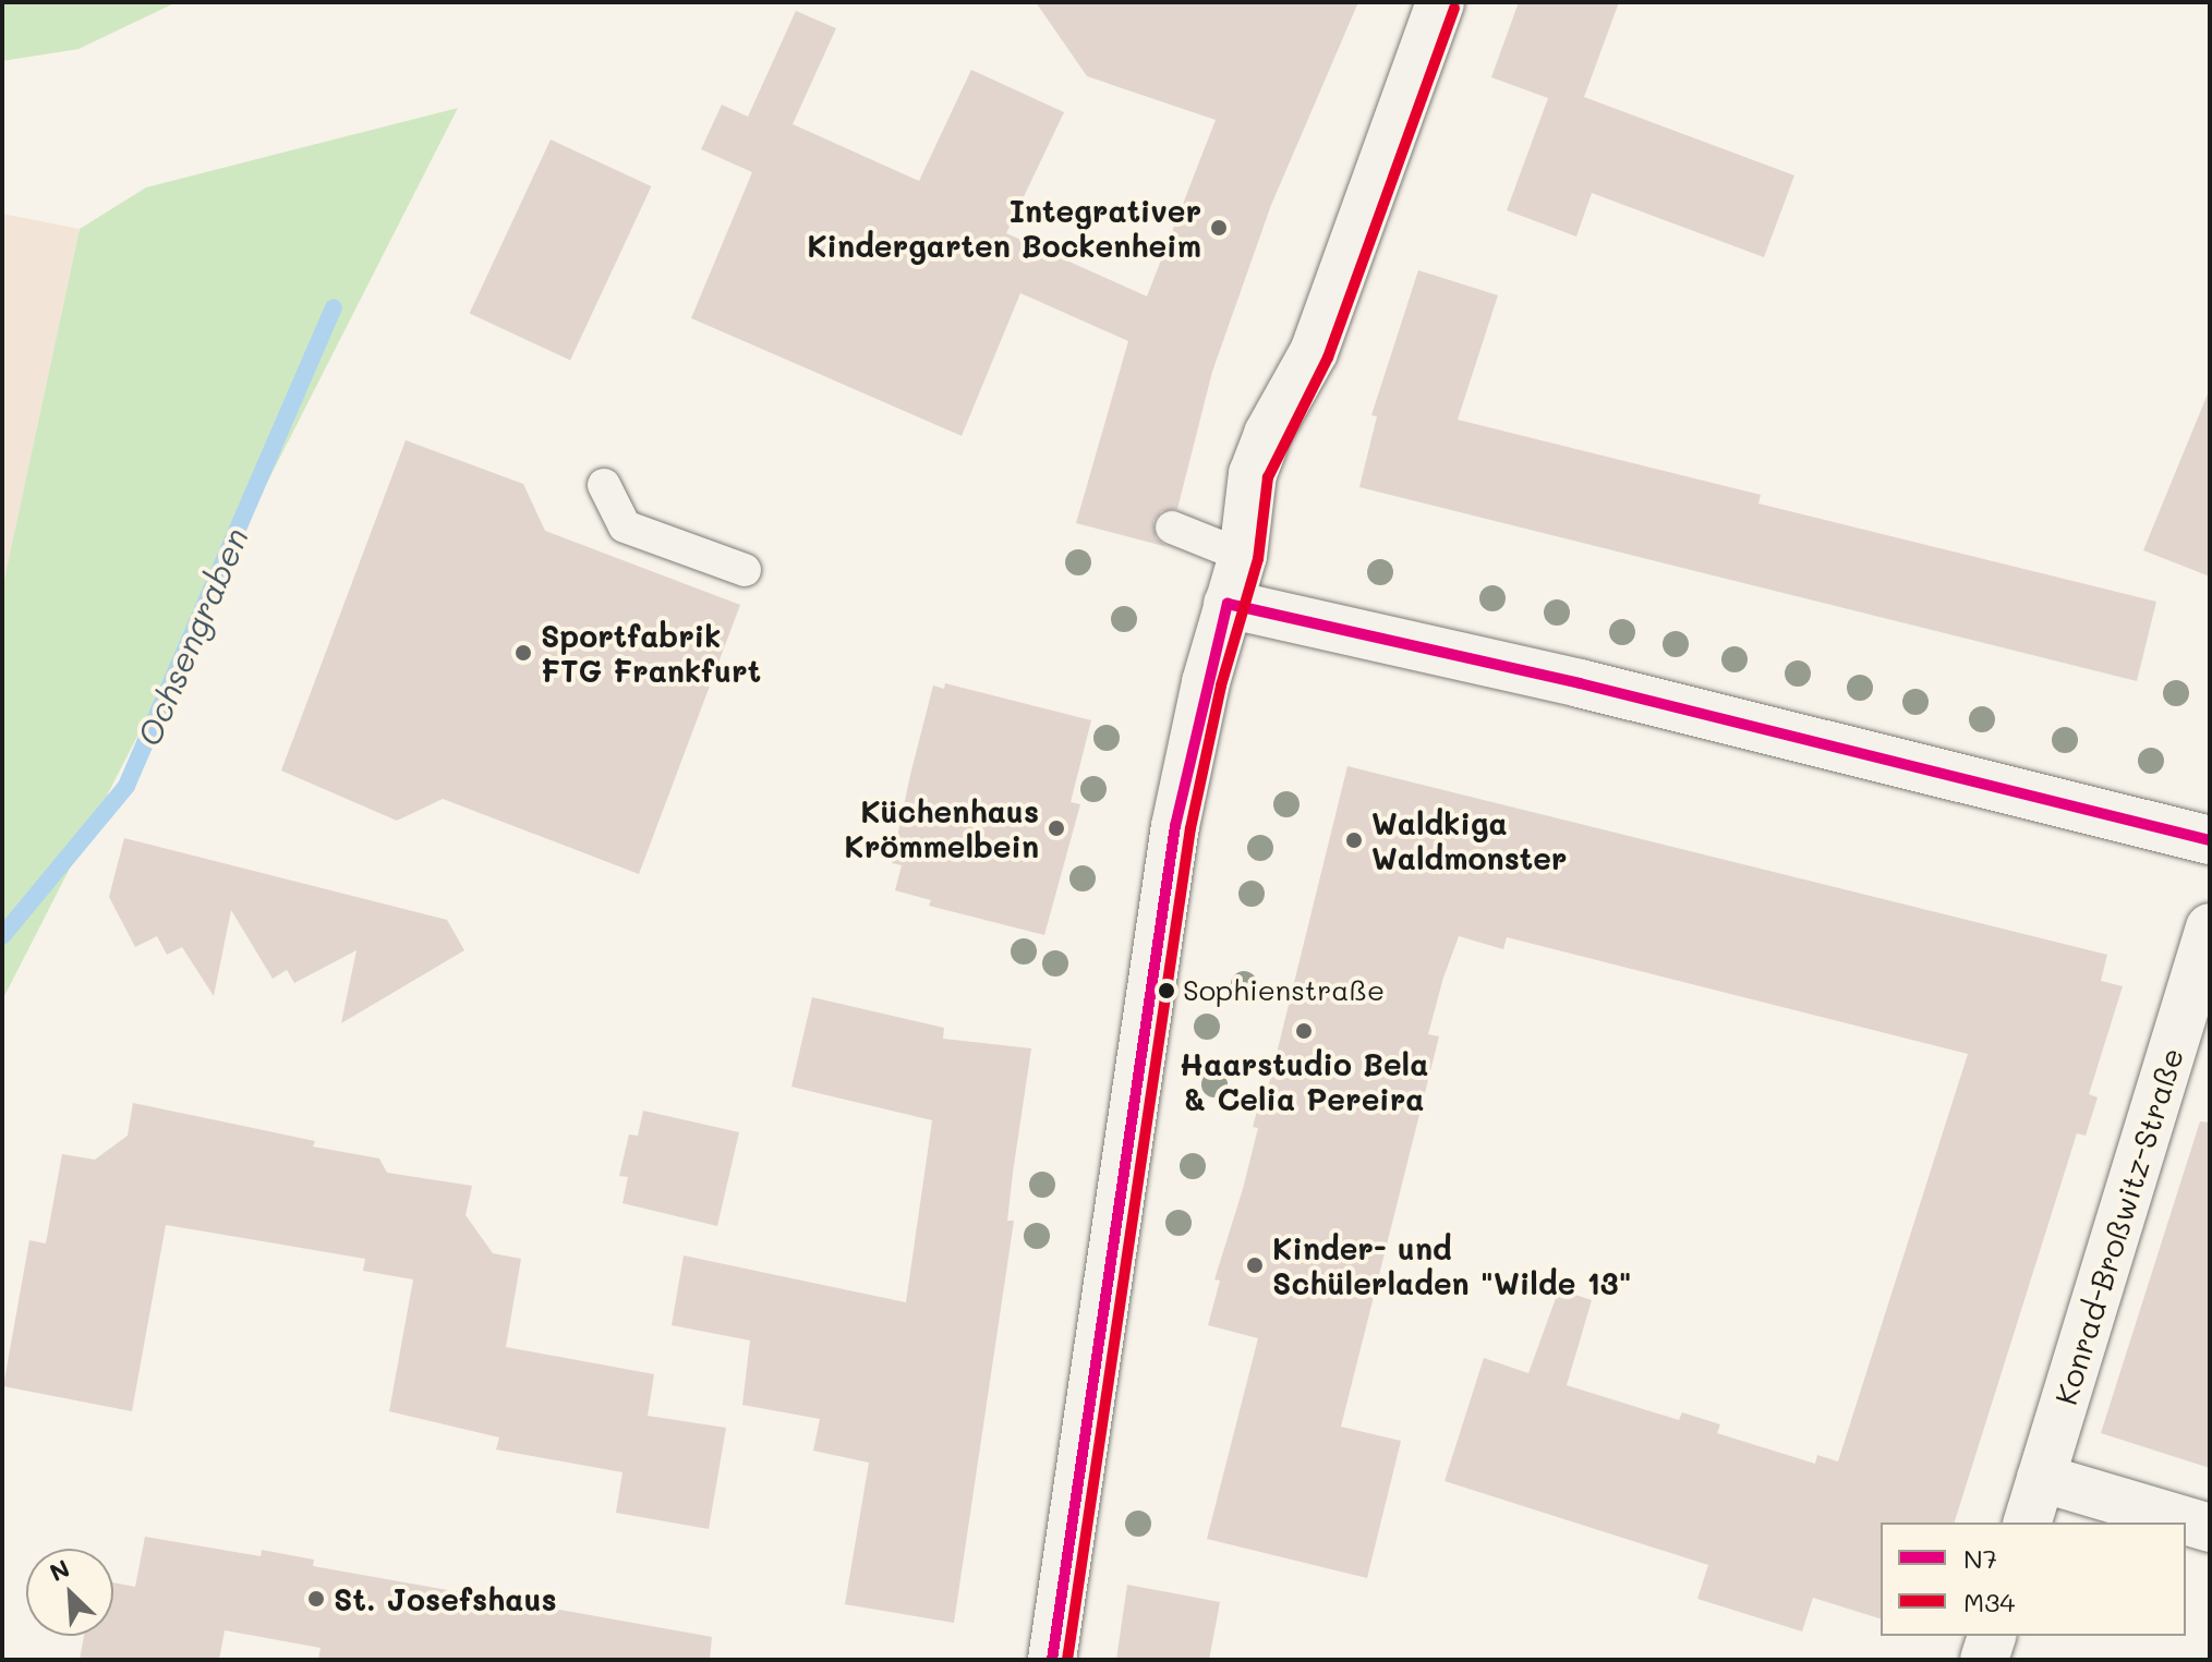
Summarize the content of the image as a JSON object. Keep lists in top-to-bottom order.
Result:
{
  "streets": {
    "street": ["Konrad-Broßwitz-Straße"]
  },
  "water": ["Ochsengraben"],
  "places": [
    "Integrativer Kindergarten Bockenheim",
    "Sportfabrik FTG Frankfurt",
    "Küchenhaus Krömmelbein",
    "Waldkiga Waldmonster",
    "Sophienstraße",
    "Haarstudio Bela & Celia Pereira",
    "Kinder- und Schülerladen \"Wilde 13\"",
    "St. Josefshaus"
  ],
  "lines": ["transit line M34", "transit line N7"],
  "legend": ["N7", "M34"],
  "north": "top left"
}
